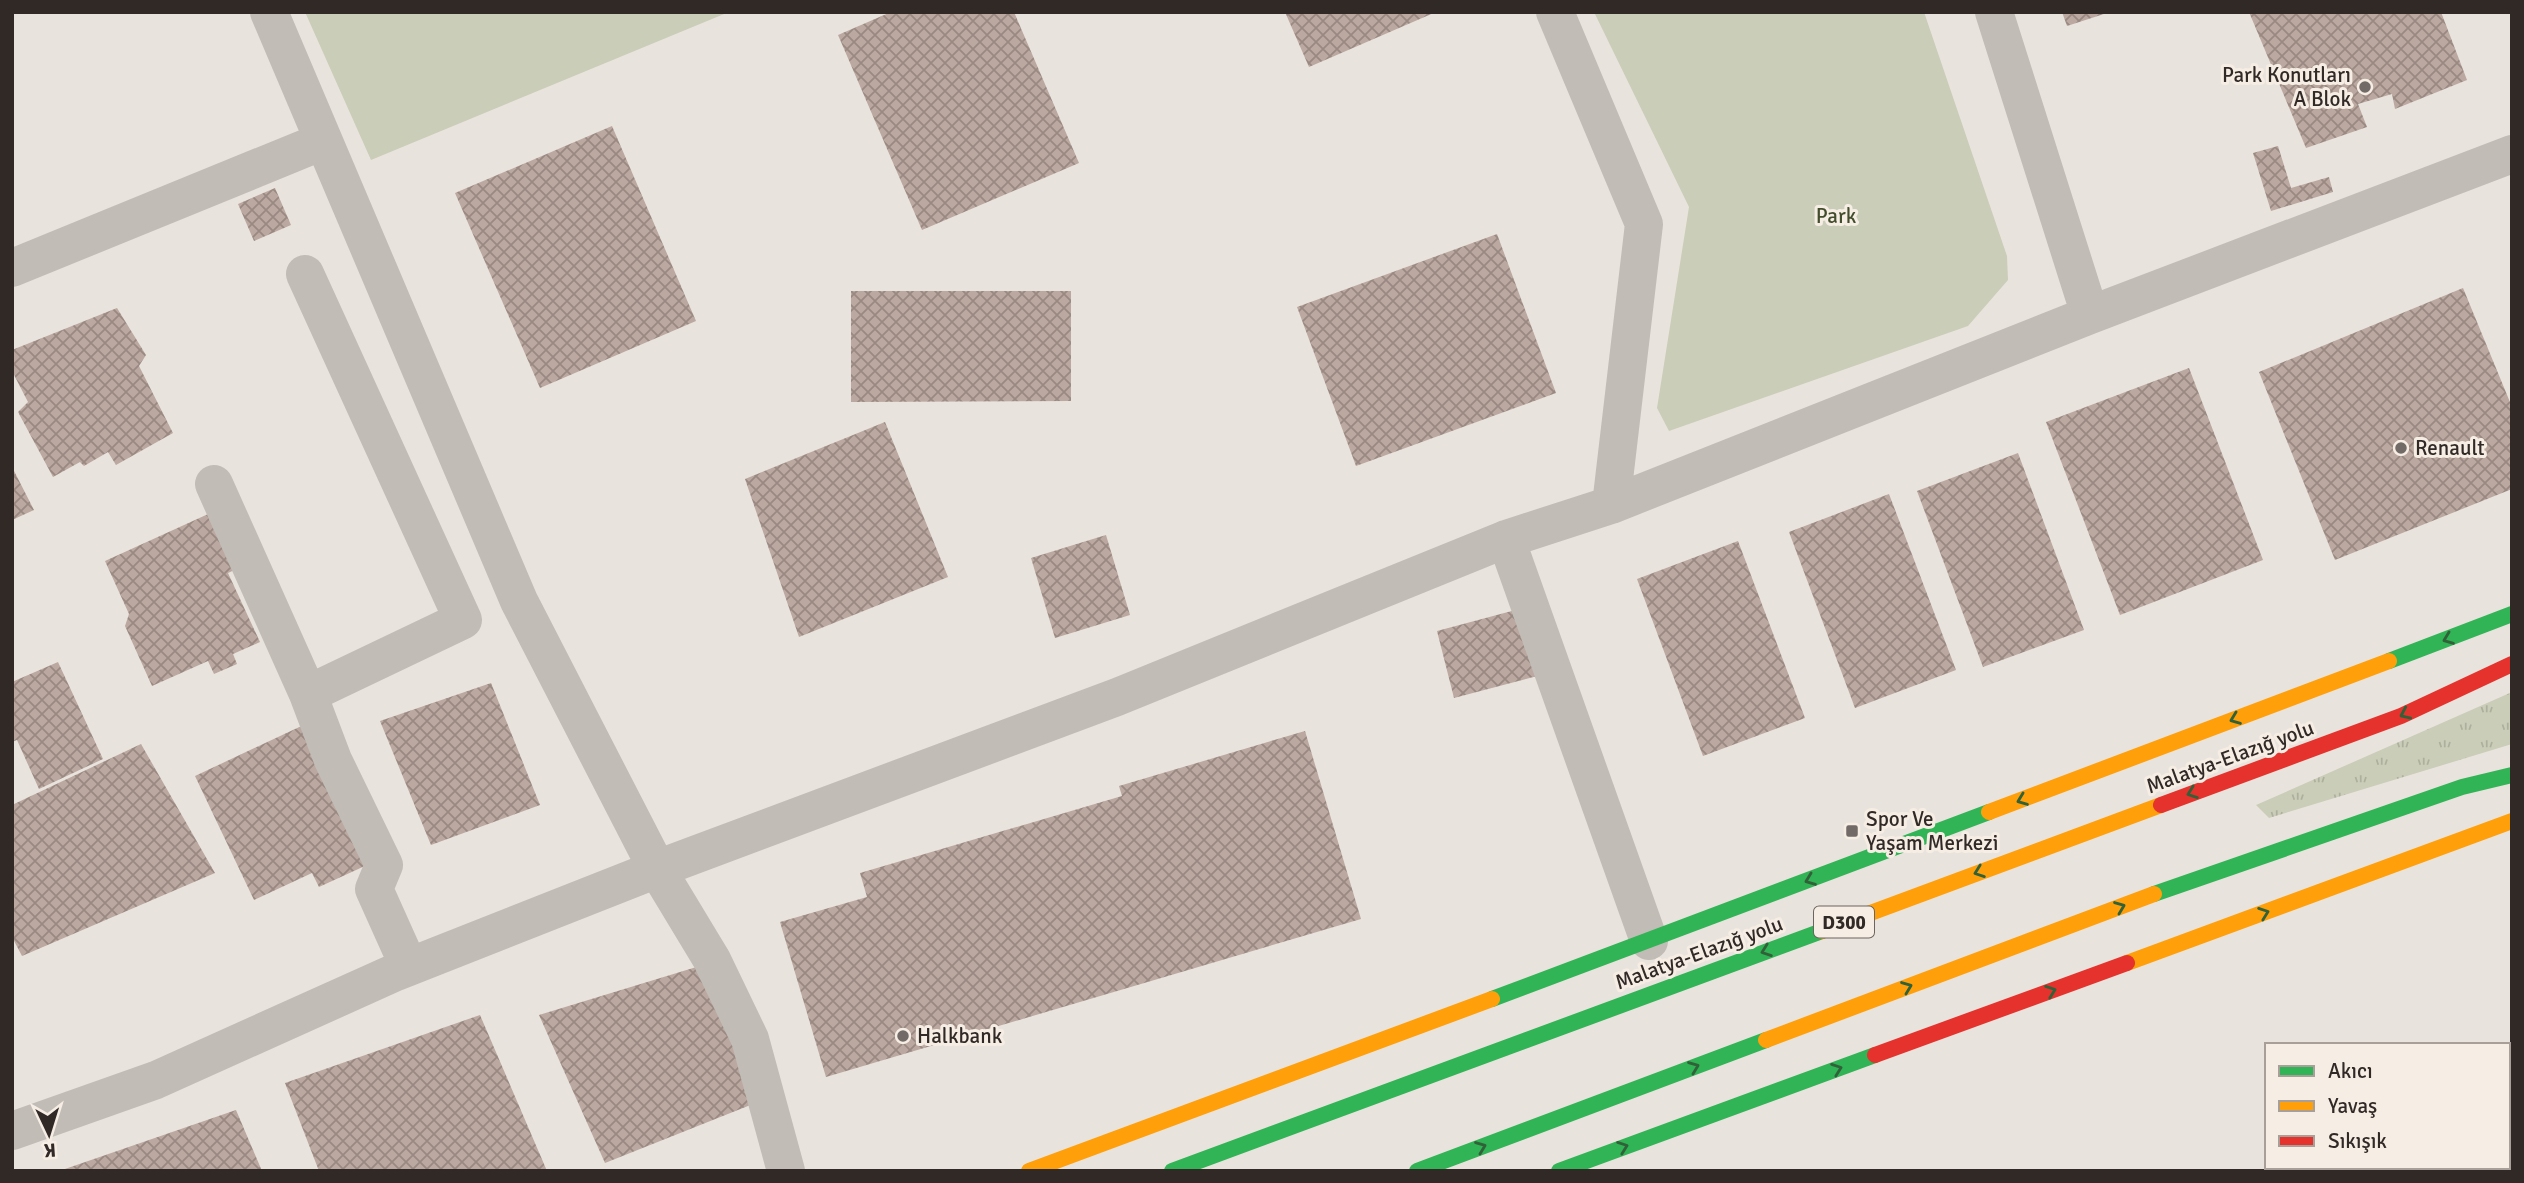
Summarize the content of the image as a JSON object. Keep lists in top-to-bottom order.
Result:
{
  "streets": {
    "main road": ["Malatya-Elazığ yolu", "D300"]
  },
  "parks": ["Park"],
  "places": {
    "other": ["Park Konutları A Blok", "Renault", "Halkbank"],
    "transit": ["Spor Ve Yaşam Merkezi"]
  },
  "legend": ["Akıcı", "Yavaş", "Sıkışık"],
  "north": "bottom"
}
